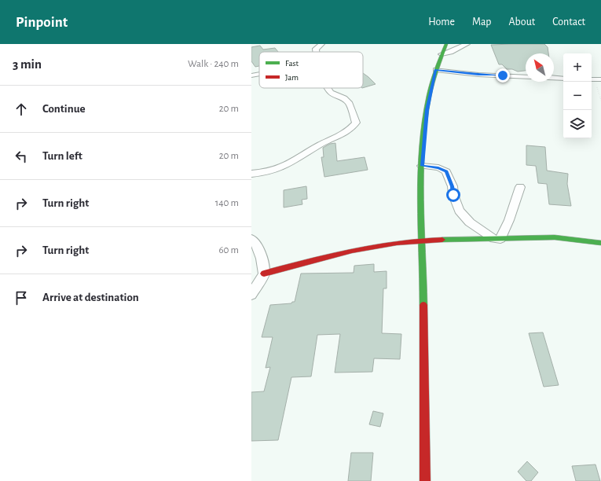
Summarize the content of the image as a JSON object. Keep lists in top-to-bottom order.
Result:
{
  "legend": ["Fast", "Jam"],
  "north": "top left",
  "page": {
    "header": "Pinpoint",
    "nav": [
      "Home",
      "Map",
      "About",
      "Contact"
    ],
    "heading": ["3 min", "Walk · 240 m"],
    "map_buttons": ["+", "−"],
    "list": [
      ["Continue", "20 m"],
      ["Turn left", "20 m"],
      ["Turn right", "140 m"],
      ["Turn right", "60 m"],
      "Arrive at destination"
    ]
  }
}
